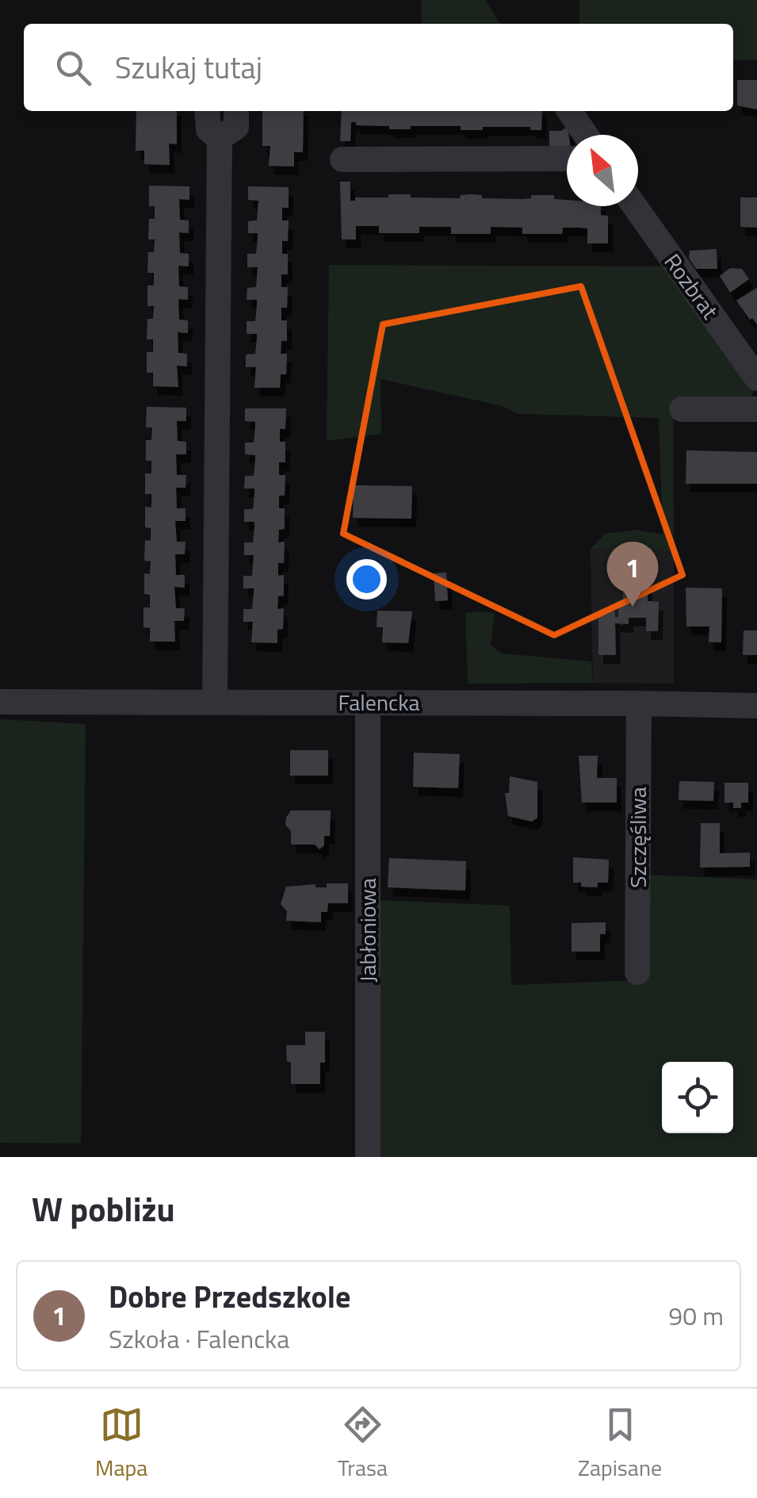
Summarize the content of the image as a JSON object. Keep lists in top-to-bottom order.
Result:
{
  "streets": {
    "street": [
      "Rozbrat",
      "Falencka",
      "Szczęśliwa",
      "Jabłoniowa"
    ]
  },
  "crossings": [
    ["Falencka", "Szczęśliwa"],
    ["Falencka", "Jabłoniowa"]
  ],
  "north": "top left",
  "page": {
    "search": "Szukaj tutaj",
    "pins": "1",
    "heading": "W pobliżu",
    "list": [
      {
        "mark": "1",
        "name": "Dobre Przedszkole",
        "note": "Szkoła · Falencka",
        "value": "90 m"
      }
    ],
    "nav": ["Mapa", "Trasa", "Zapisane"]
  }
}
